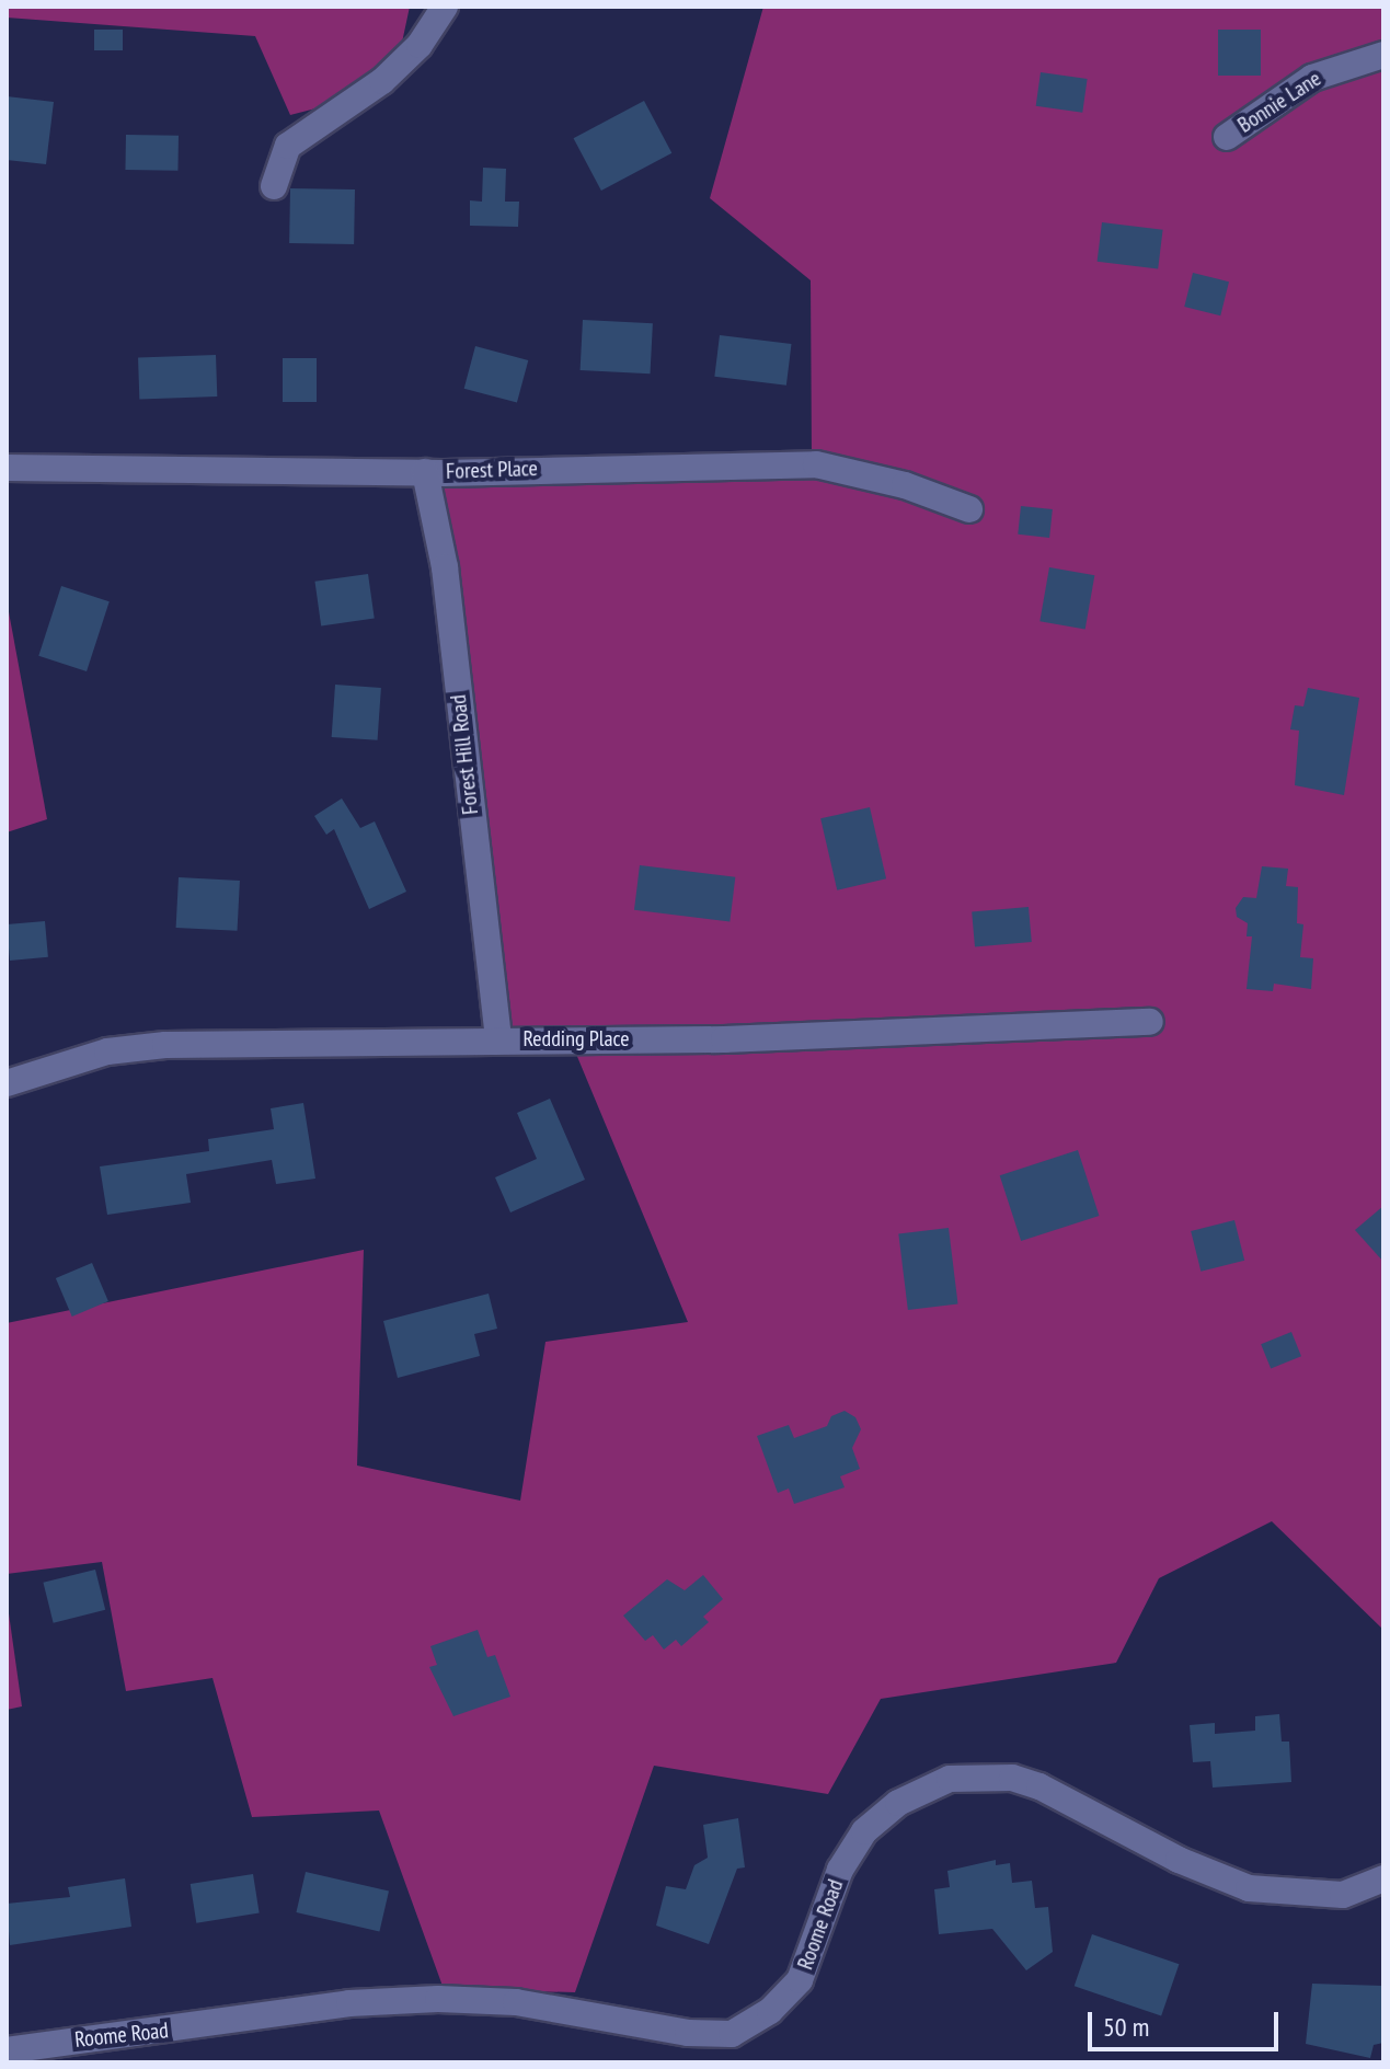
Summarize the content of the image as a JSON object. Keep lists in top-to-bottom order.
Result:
{
  "streets": {
    "street": [
      "Bonnie Lane",
      "Forest Place",
      "Forest Hill Road",
      "Redding Place",
      "Roome Road"
    ]
  },
  "crossings": [
    ["Forest Place", "Forest Hill Road"],
    ["Forest Hill Road", "Redding Place"]
  ],
  "scale_bar": "50 m"
}
